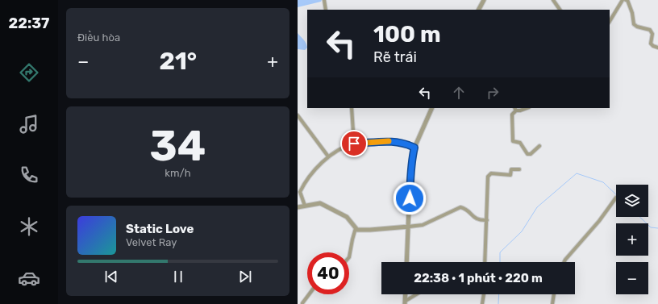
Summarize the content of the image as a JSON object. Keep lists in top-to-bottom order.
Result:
{
  "page": {
    "tabs": "22:37",
    "tile": [
      "Điều hòa",
      ["34", "km/h"]
    ],
    "turn": ["100 m", "Rẽ trái"],
    "heat": ["−", "21°", "+"],
    "map_buttons": ["+", "−"],
    "song": ["Static Love", "Velvet Ray"],
    "limit": "40",
    "trip": "22:38 · 1 phút · 220 m"
  }
}
